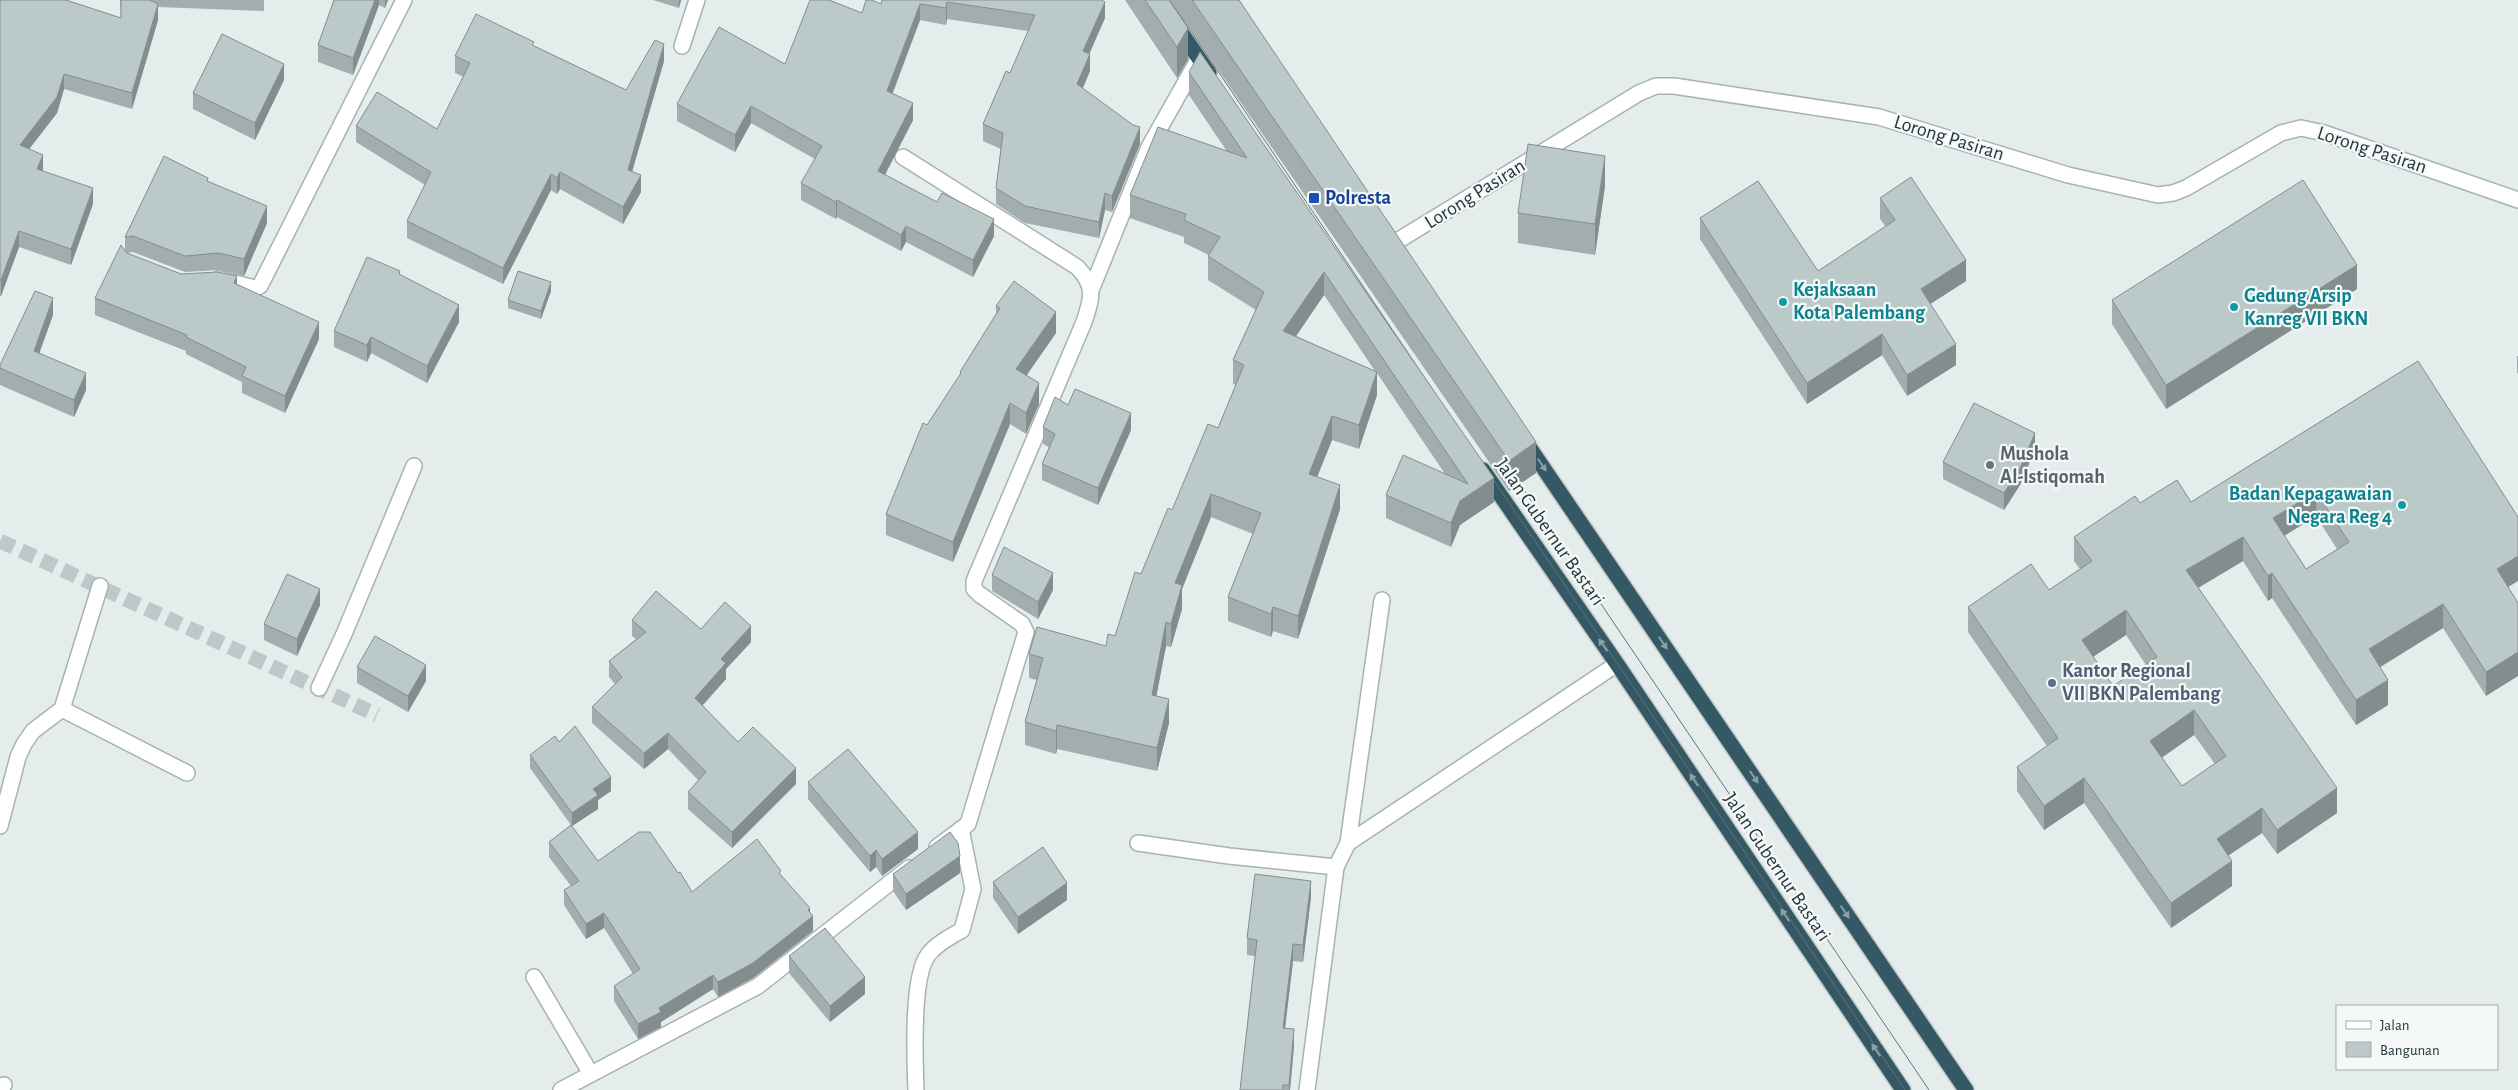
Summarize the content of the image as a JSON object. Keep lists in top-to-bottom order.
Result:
{
  "streets": {
    "highway": ["Jalan Gubernur Bastari"],
    "street": ["Lorong Pasiran"]
  },
  "places": {
    "transit": ["Polresta"],
    "other": [
      "Kejaksaan Kota Palembang",
      "Gedung Arsip Kanreg VII BKN",
      "Mushola Al-Istiqomah",
      "Badan Kepagawaian Negara Reg 4",
      "Kantor Regional VII BKN Palembang"
    ]
  },
  "legend": ["Jalan", "Bangunan"]
}
